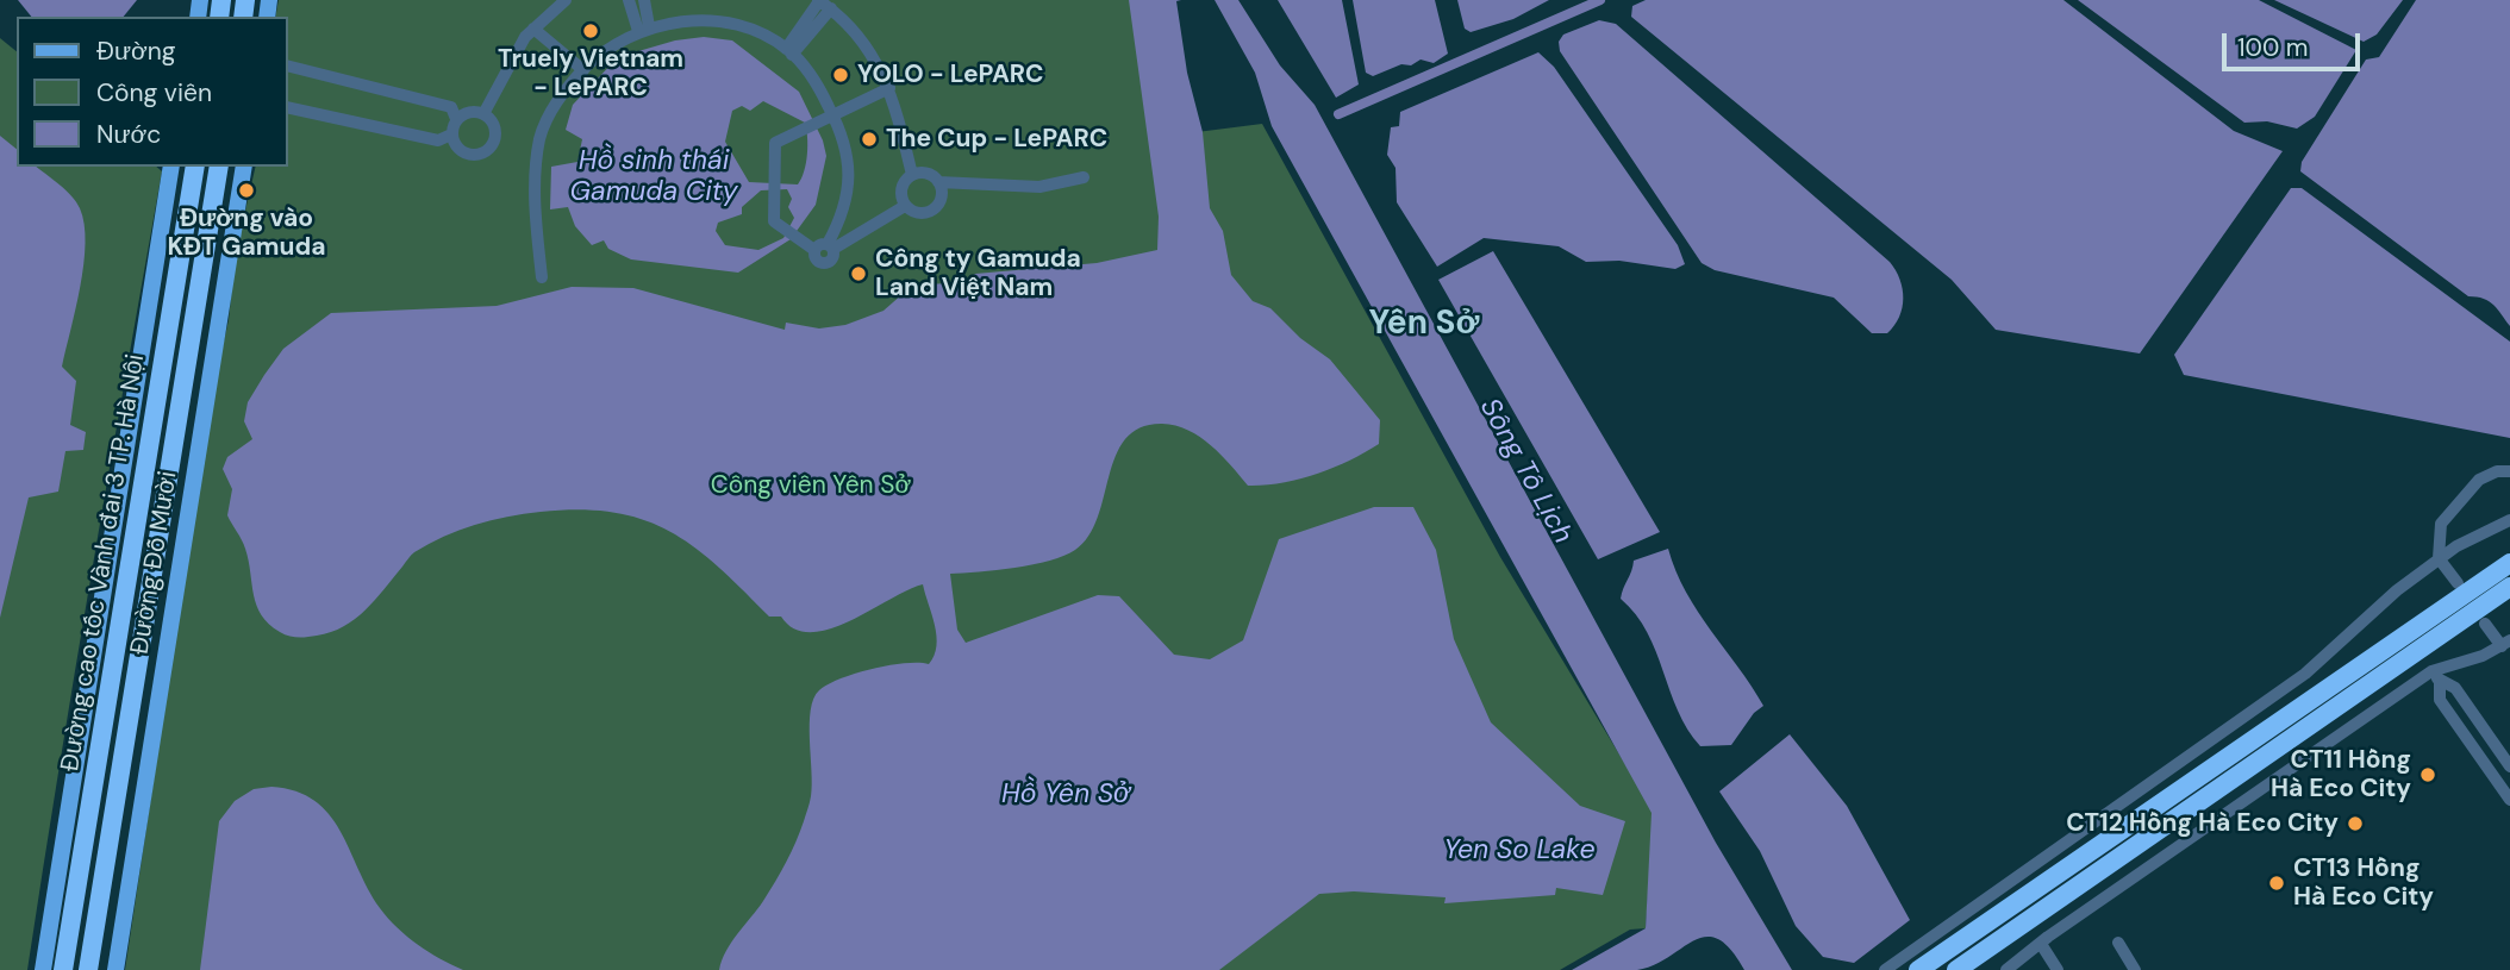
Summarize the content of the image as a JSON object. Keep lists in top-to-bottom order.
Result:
{
  "streets": {
    "highway": ["Đường cao tốc Vành đai 3 TP. Hà Nội"],
    "main road": ["Đường Đỗ Mười"]
  },
  "districts": ["Yên Sở"],
  "water": [
    "Hồ sinh thái Gamuda City",
    "Sông Tô Lịch",
    "Hồ Yên Sở",
    "Yen So Lake"
  ],
  "parks": ["Công viên Yên Sở"],
  "places": [
    "Truely Vietnam - LePARC",
    "YOLO - LePARC",
    "The Cup - LePARC",
    "Đường vào KĐT Gamuda",
    "Công ty Gamuda Land Việt Nam",
    "CT11 Hồng Hà Eco City",
    "CT12 Hồng Hà Eco City",
    "CT13 Hồng Hà Eco City"
  ],
  "legend": ["Đường", "Công viên", "Nước"],
  "scale_bar": "100 m"
}
